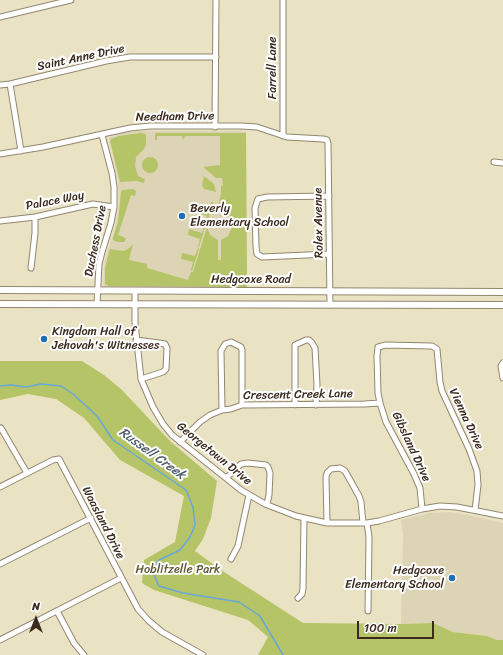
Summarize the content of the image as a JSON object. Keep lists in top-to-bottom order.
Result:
{
  "streets": {
    "main road": ["Hedgcoxe Road"],
    "street": [
      "Saint Anne Drive",
      "Farrell Lane",
      "Needham Drive",
      "Palace Way",
      "Rolex Avenue",
      "Duchess Drive",
      "Crescent Creek Lane",
      "Vienna Drive",
      "Gibsland Drive",
      "Georgetown Drive",
      "Waasland Drive"
    ]
  },
  "crossings": [
    ["Farrell Lane", "Needham Drive"],
    ["Needham Drive", "Rolex Avenue"],
    ["Needham Drive", "Duchess Drive"],
    ["Palace Way", "Duchess Drive"],
    ["Rolex Avenue", "Hedgcoxe Road"],
    ["Duchess Drive", "Hedgcoxe Road"],
    ["Hedgcoxe Road", "Georgetown Drive"],
    ["Crescent Creek Lane", "Gibsland Drive"],
    ["Crescent Creek Lane", "Georgetown Drive"],
    ["Vienna Drive", "Gibsland Drive"],
    ["Vienna Drive", "Georgetown Drive"],
    ["Gibsland Drive", "Georgetown Drive"]
  ],
  "water": ["Russell Creek"],
  "parks": ["Hoblitzelle Park"],
  "places": ["Beverly Elementary School", "Kingdom Hall of Jehovah's Witnesses", "Hedgcoxe Elementary School"],
  "scale_bar": "100 m",
  "north": "top"
}
